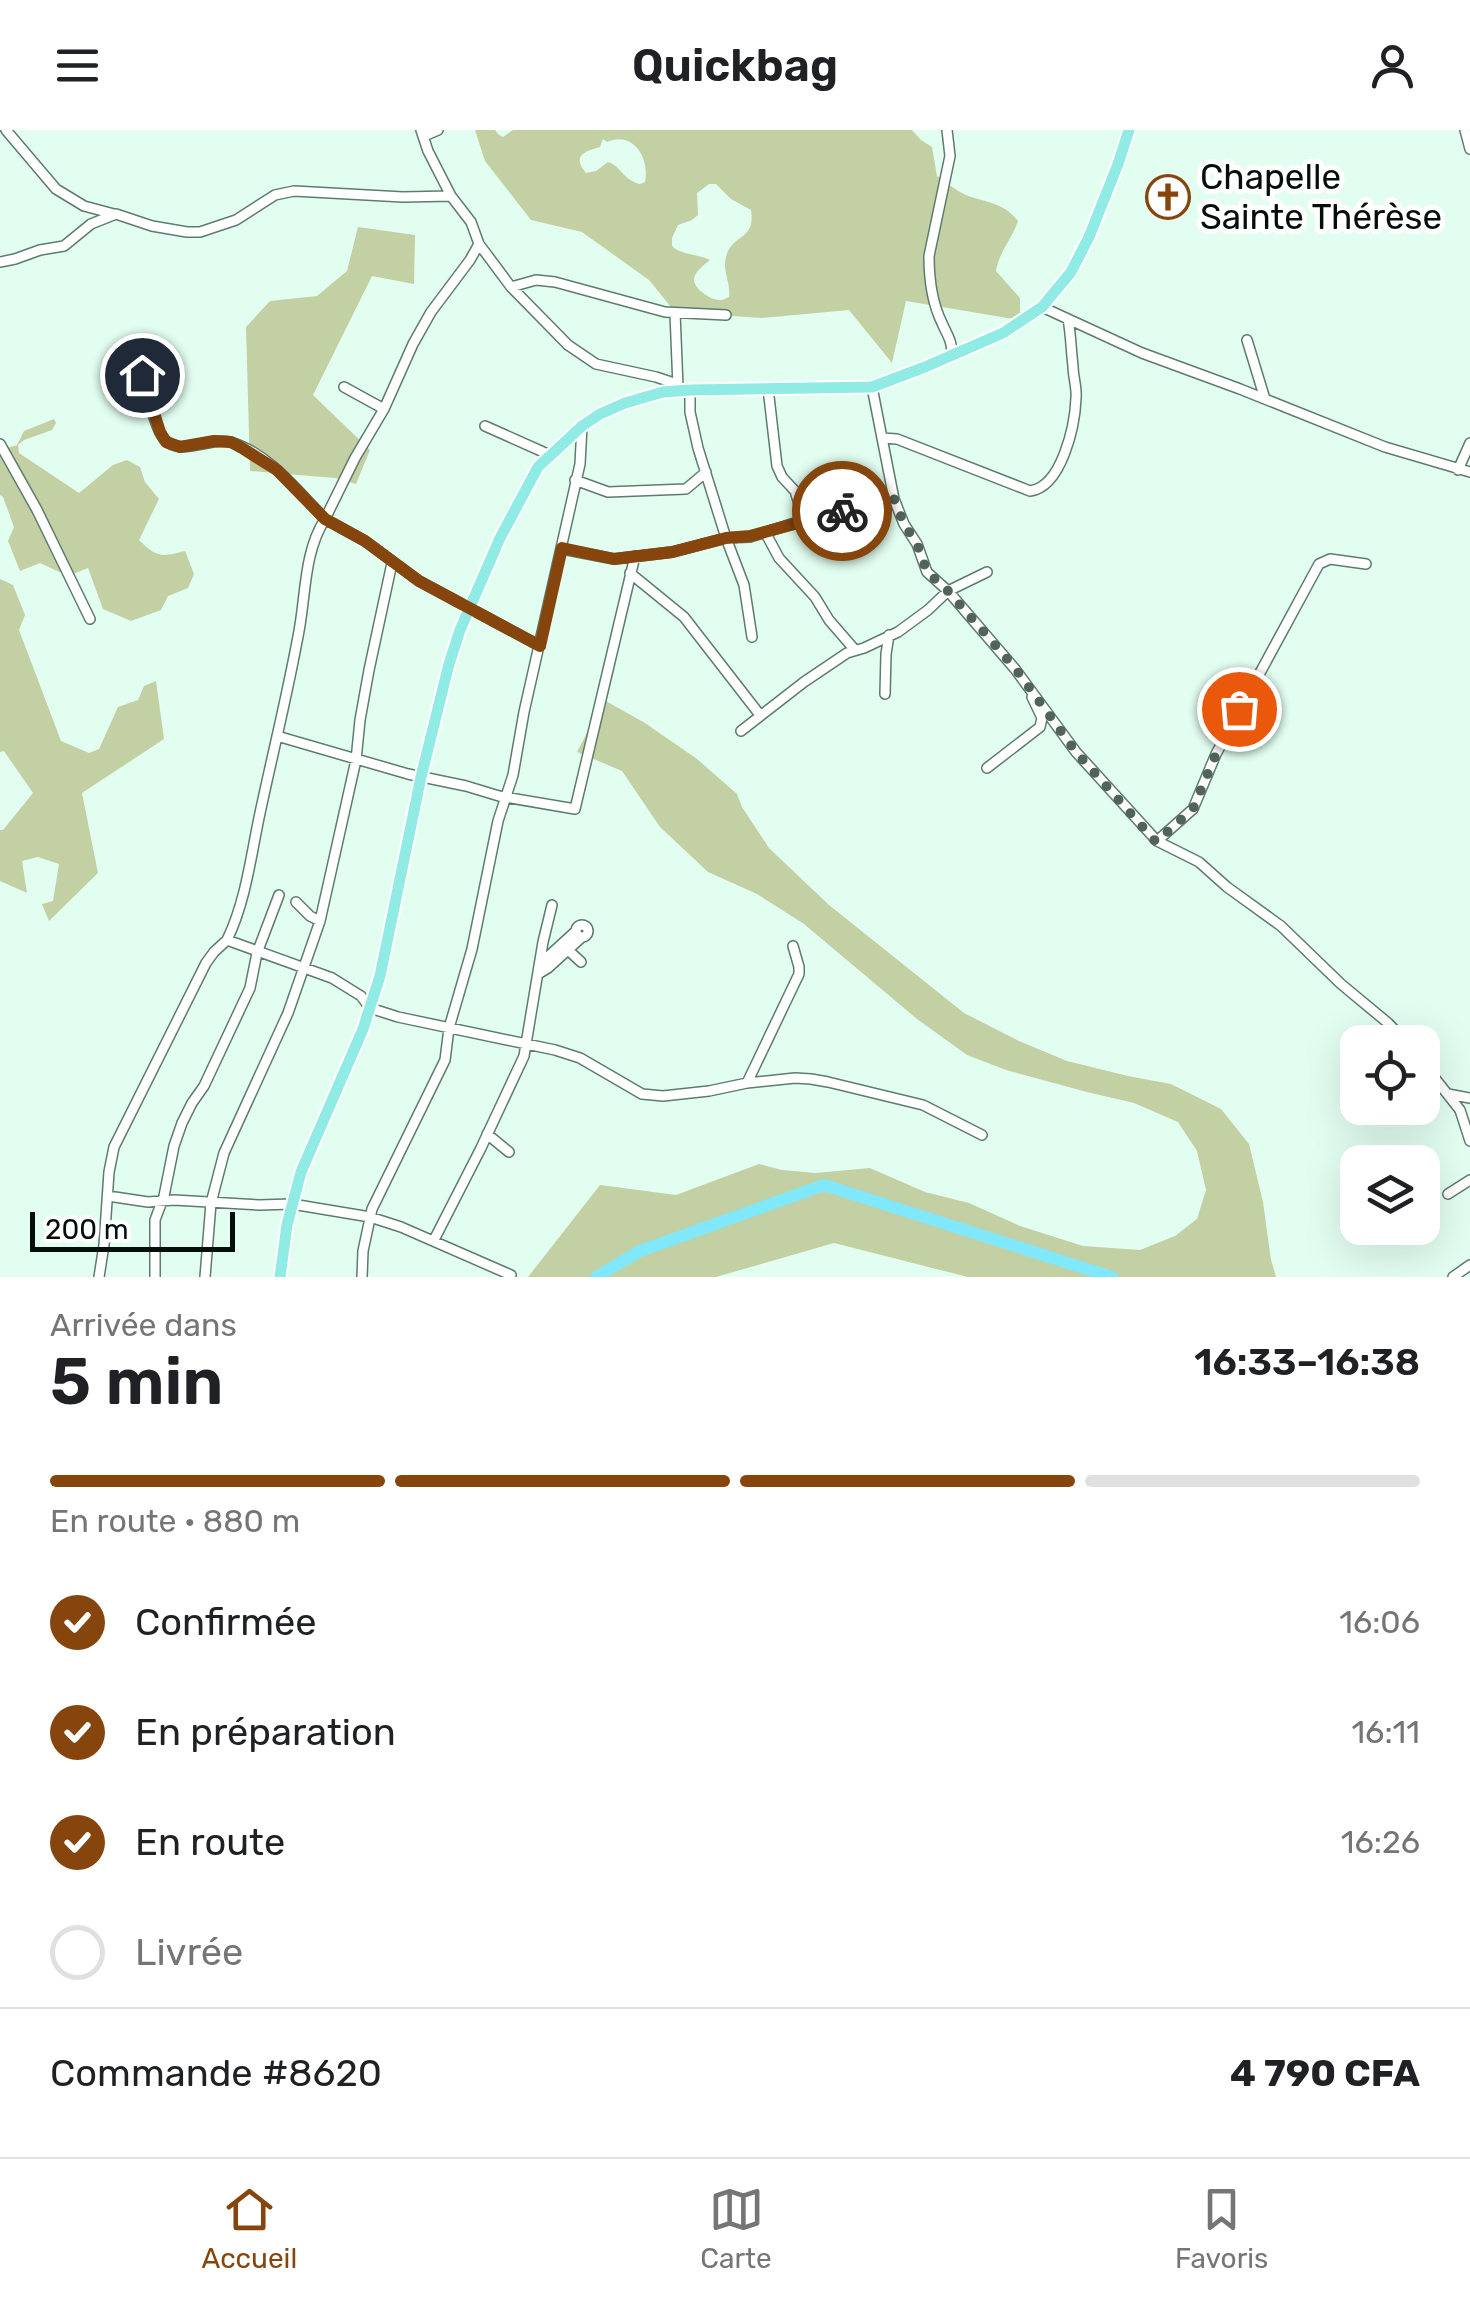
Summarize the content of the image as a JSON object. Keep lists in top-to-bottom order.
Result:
{
  "places": {
    "church": ["Chapelle Sainte Thérèse"]
  },
  "scale_bar": "200 m",
  "page": {
    "header": "Quickbag",
    "scale": "200 m",
    "heading": ["5 min", "Arrivée dans", "16:33–16:38"],
    "panel": ["Commande #8620", "4 790 CFA"],
    "bar": "En route · 880 m",
    "list": [
      ["Confirmée", "16:06"],
      ["En préparation", "16:11"],
      ["En route", "16:26"],
      "Livrée"
    ],
    "tabs": ["Accueil", "Carte", "Favoris"]
  }
}
